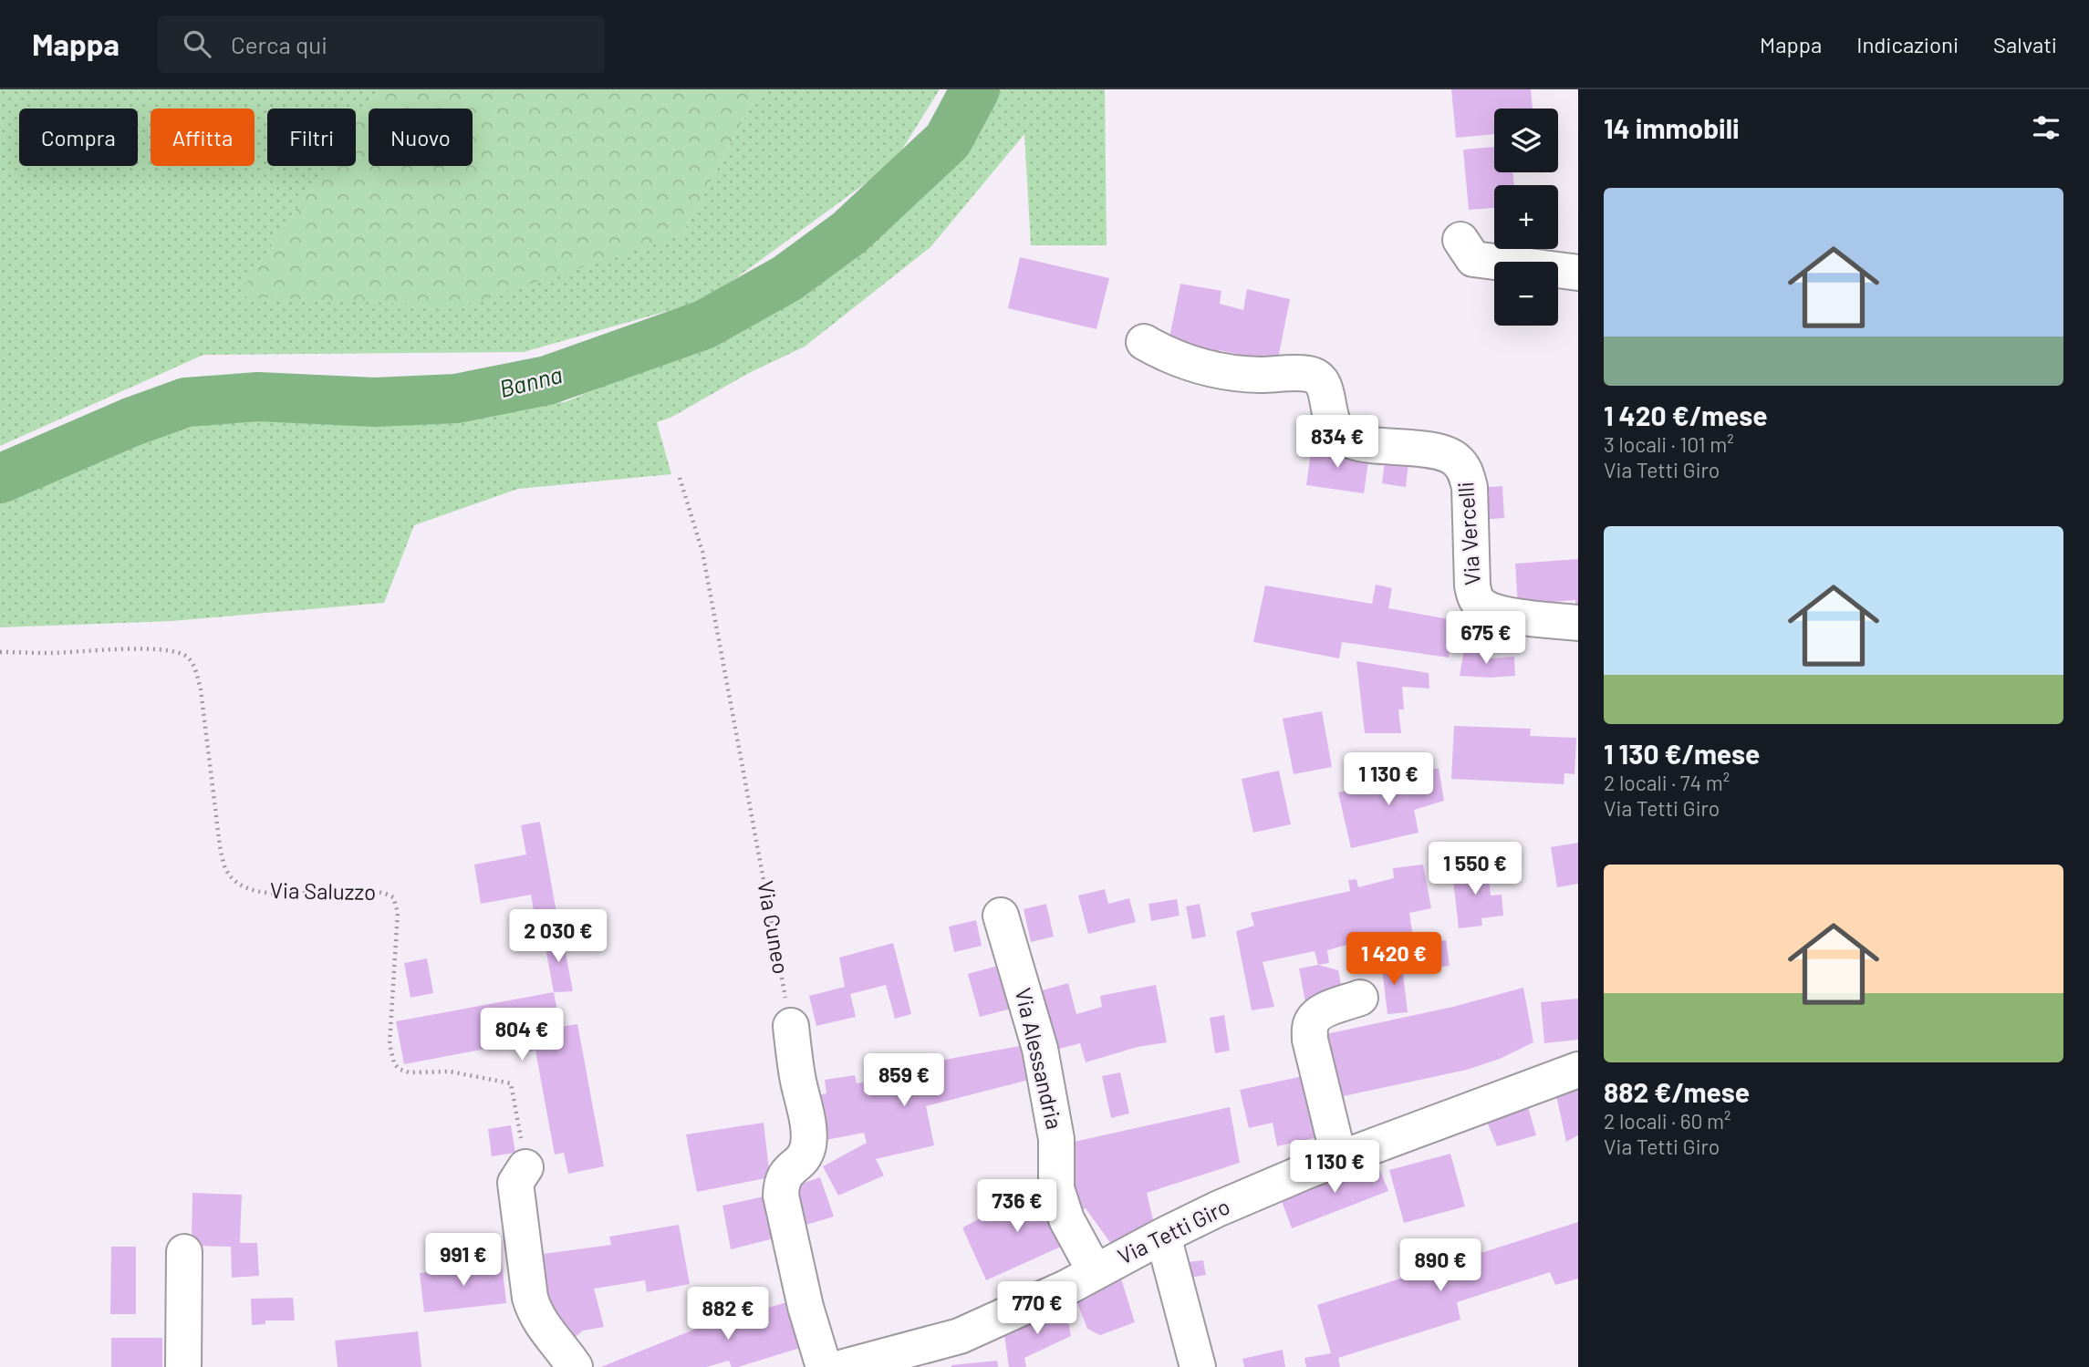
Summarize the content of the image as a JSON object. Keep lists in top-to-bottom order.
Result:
{
  "streets": {
    "street": ["Via Vercelli", "Via Alessandria", "Via Tetti Giro"],
    "path": ["Via Saluzzo", "Via Cuneo"]
  },
  "crossings": [
    ["Via Alessandria", "Via Tetti Giro"]
  ],
  "water": ["Banna"],
  "page": {
    "header": "Mappa",
    "search": "Cerca qui",
    "nav": ["Mappa", "Indicazioni", "Salvati"],
    "heading": "14 immobili",
    "map_buttons": ["+", "−"],
    "chip": [
      "Compra",
      "Affitta",
      "Filtri",
      "Nuovo"
    ],
    "list": [
      {
        "name": "1 420 €/mese",
        "note": "3 locali · 101 m² · Via Tetti Giro"
      },
      {
        "name": "1 130 €/mese",
        "note": "2 locali · 74 m² · Via Tetti Giro"
      },
      {
        "name": "882 €/mese",
        "note": "2 locali · 60 m² · Via Tetti Giro"
      }
    ],
    "price": [
      "834 €",
      "675 €",
      "1 130 €",
      "1 550 €",
      "2 030 €",
      "1 420 €",
      "804 €",
      "859 €",
      "1 130 €",
      "736 €",
      "991 €",
      "890 €",
      "770 €",
      "882 €"
    ]
  }
}
